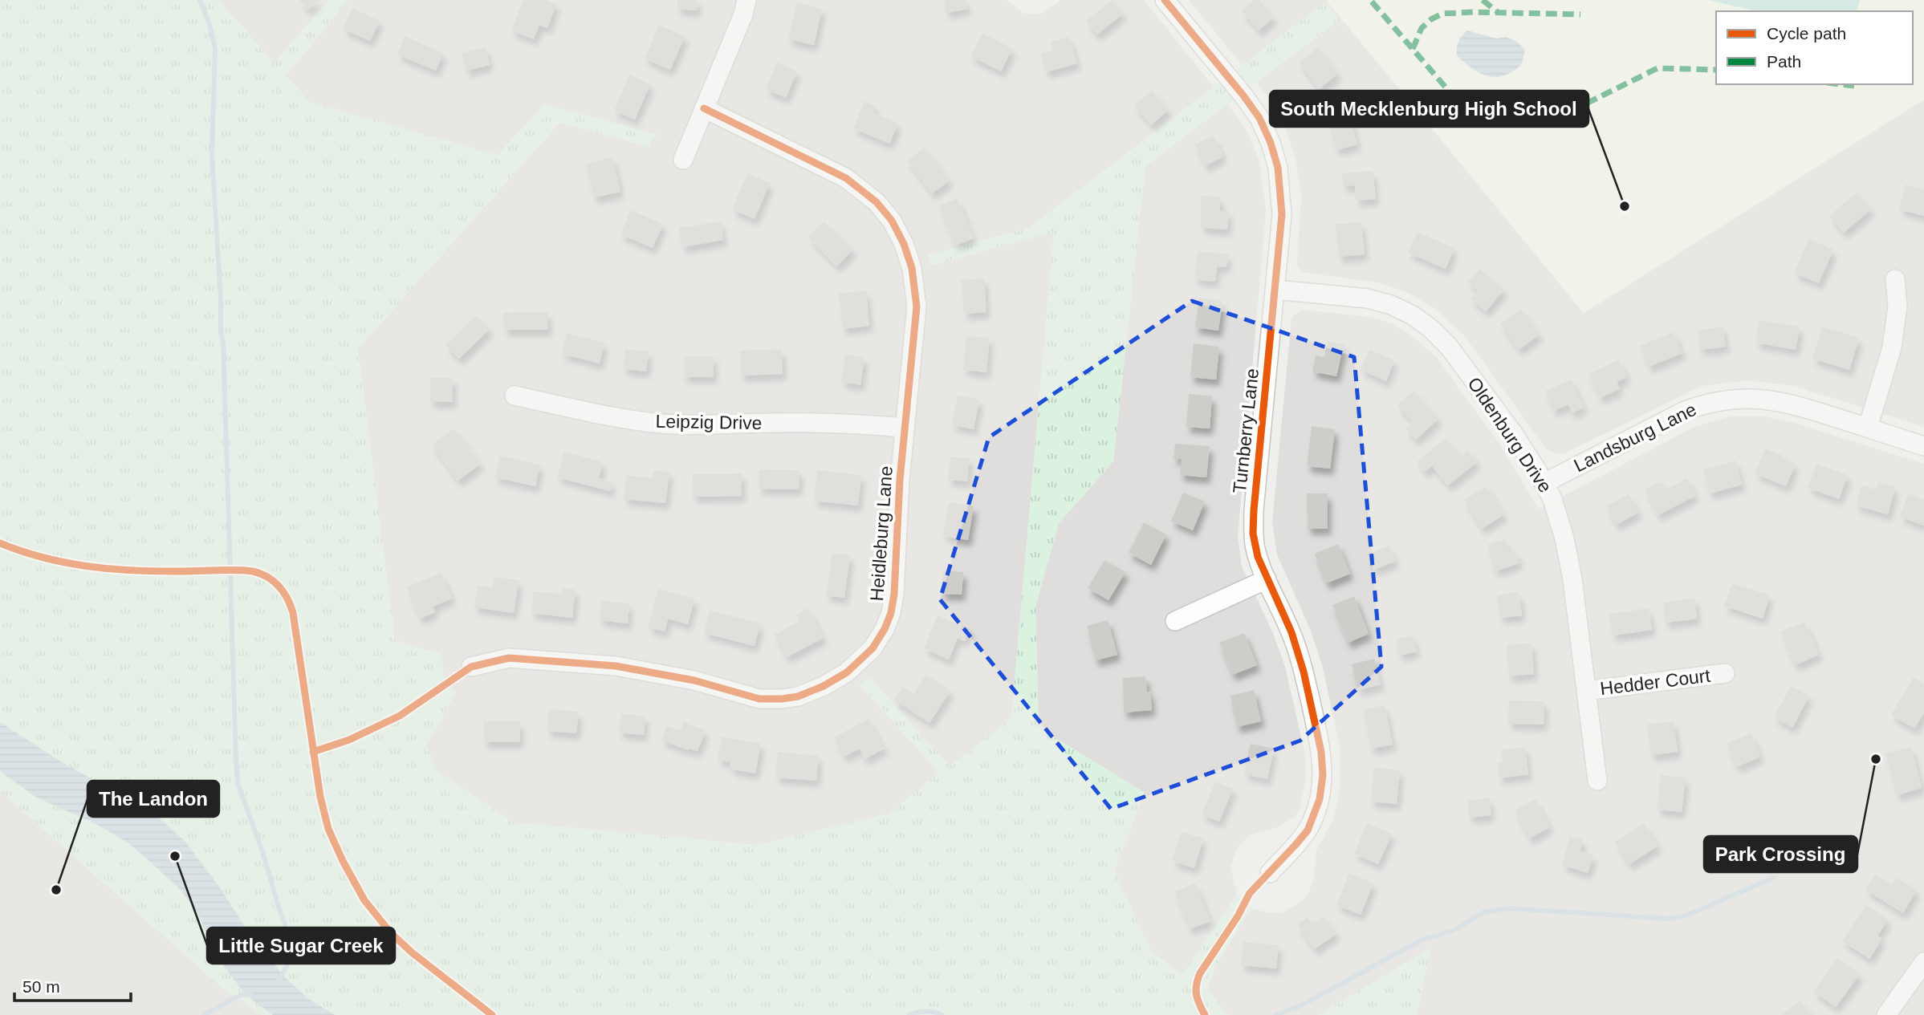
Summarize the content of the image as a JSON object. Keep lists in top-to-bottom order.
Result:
{
  "streets": {
    "street": [
      "Leipzig Drive",
      "Turnberry Lane",
      "Oldenburg Drive",
      "Landsburg Lane",
      "Heidleburg Lane",
      "Hedder Court"
    ]
  },
  "crossings": [
    ["Leipzig Drive", "Heidleburg Lane"],
    ["Turnberry Lane", "Oldenburg Drive"],
    ["Oldenburg Drive", "Landsburg Lane"],
    ["Oldenburg Drive", "Hedder Court"]
  ],
  "places": [
    "South Mecklenburg High School",
    "Park Crossing",
    "Little Sugar Creek",
    "The Landon"
  ],
  "legend": ["Cycle path", "Path"],
  "scale_bar": "50 m"
}
